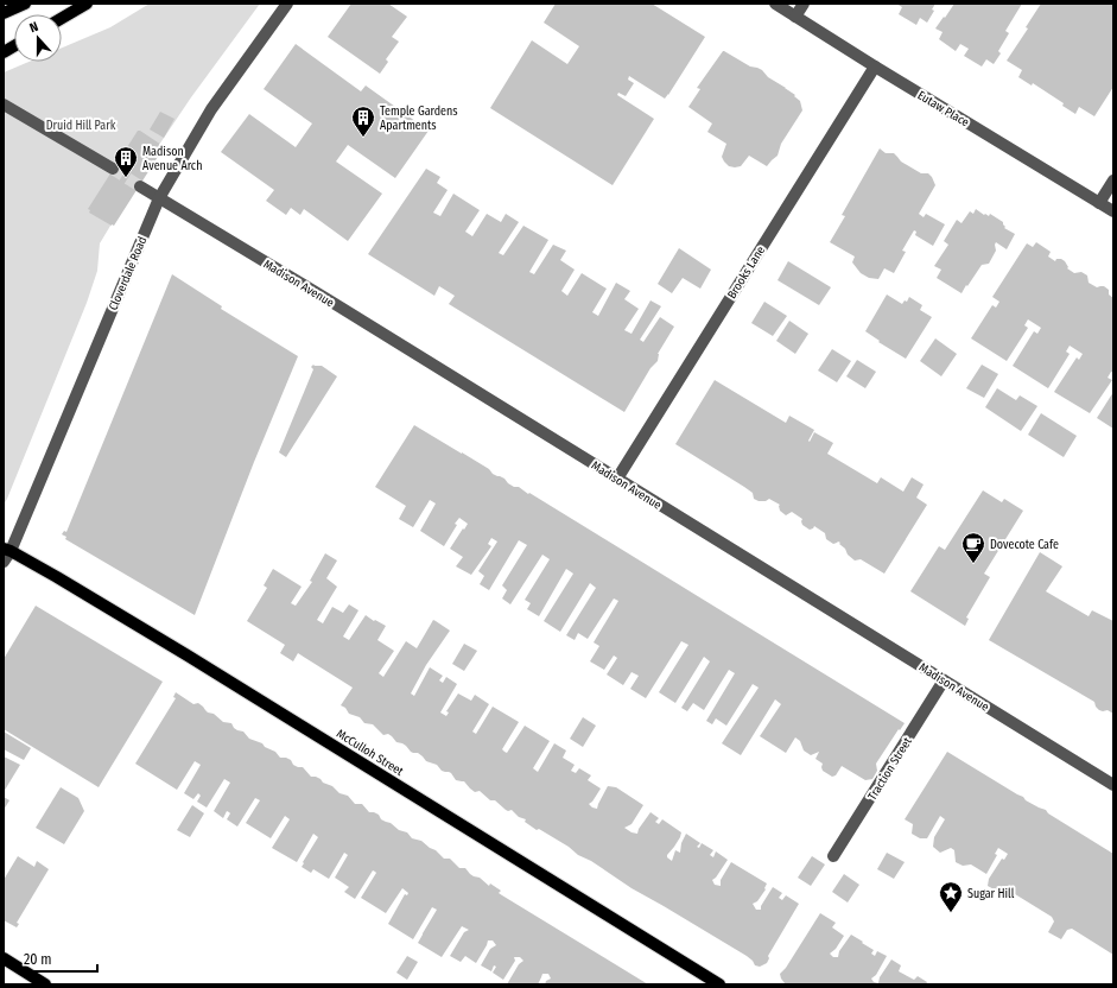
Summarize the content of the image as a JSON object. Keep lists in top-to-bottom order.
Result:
{
  "streets": {
    "main road": ["McCulloh Street"],
    "street": [
      "Eutaw Place",
      "Brooks Lane",
      "Cloverdale Road",
      "Madison Avenue",
      "Traction Street"
    ]
  },
  "crossings": [
    ["Eutaw Place", "Brooks Lane"],
    ["Brooks Lane", "Madison Avenue"],
    ["Cloverdale Road", "Madison Avenue"],
    ["Cloverdale Road", "McCulloh Street"],
    ["Madison Avenue", "Traction Street"]
  ],
  "parks": ["Druid Hill Park"],
  "places": {
    "building": ["Temple Gardens Apartments", "Madison Avenue Arch"],
    "cafe": ["Dovecote Cafe"],
    "place": ["Sugar Hill"]
  },
  "scale_bar": "20 m",
  "north": "top"
}
